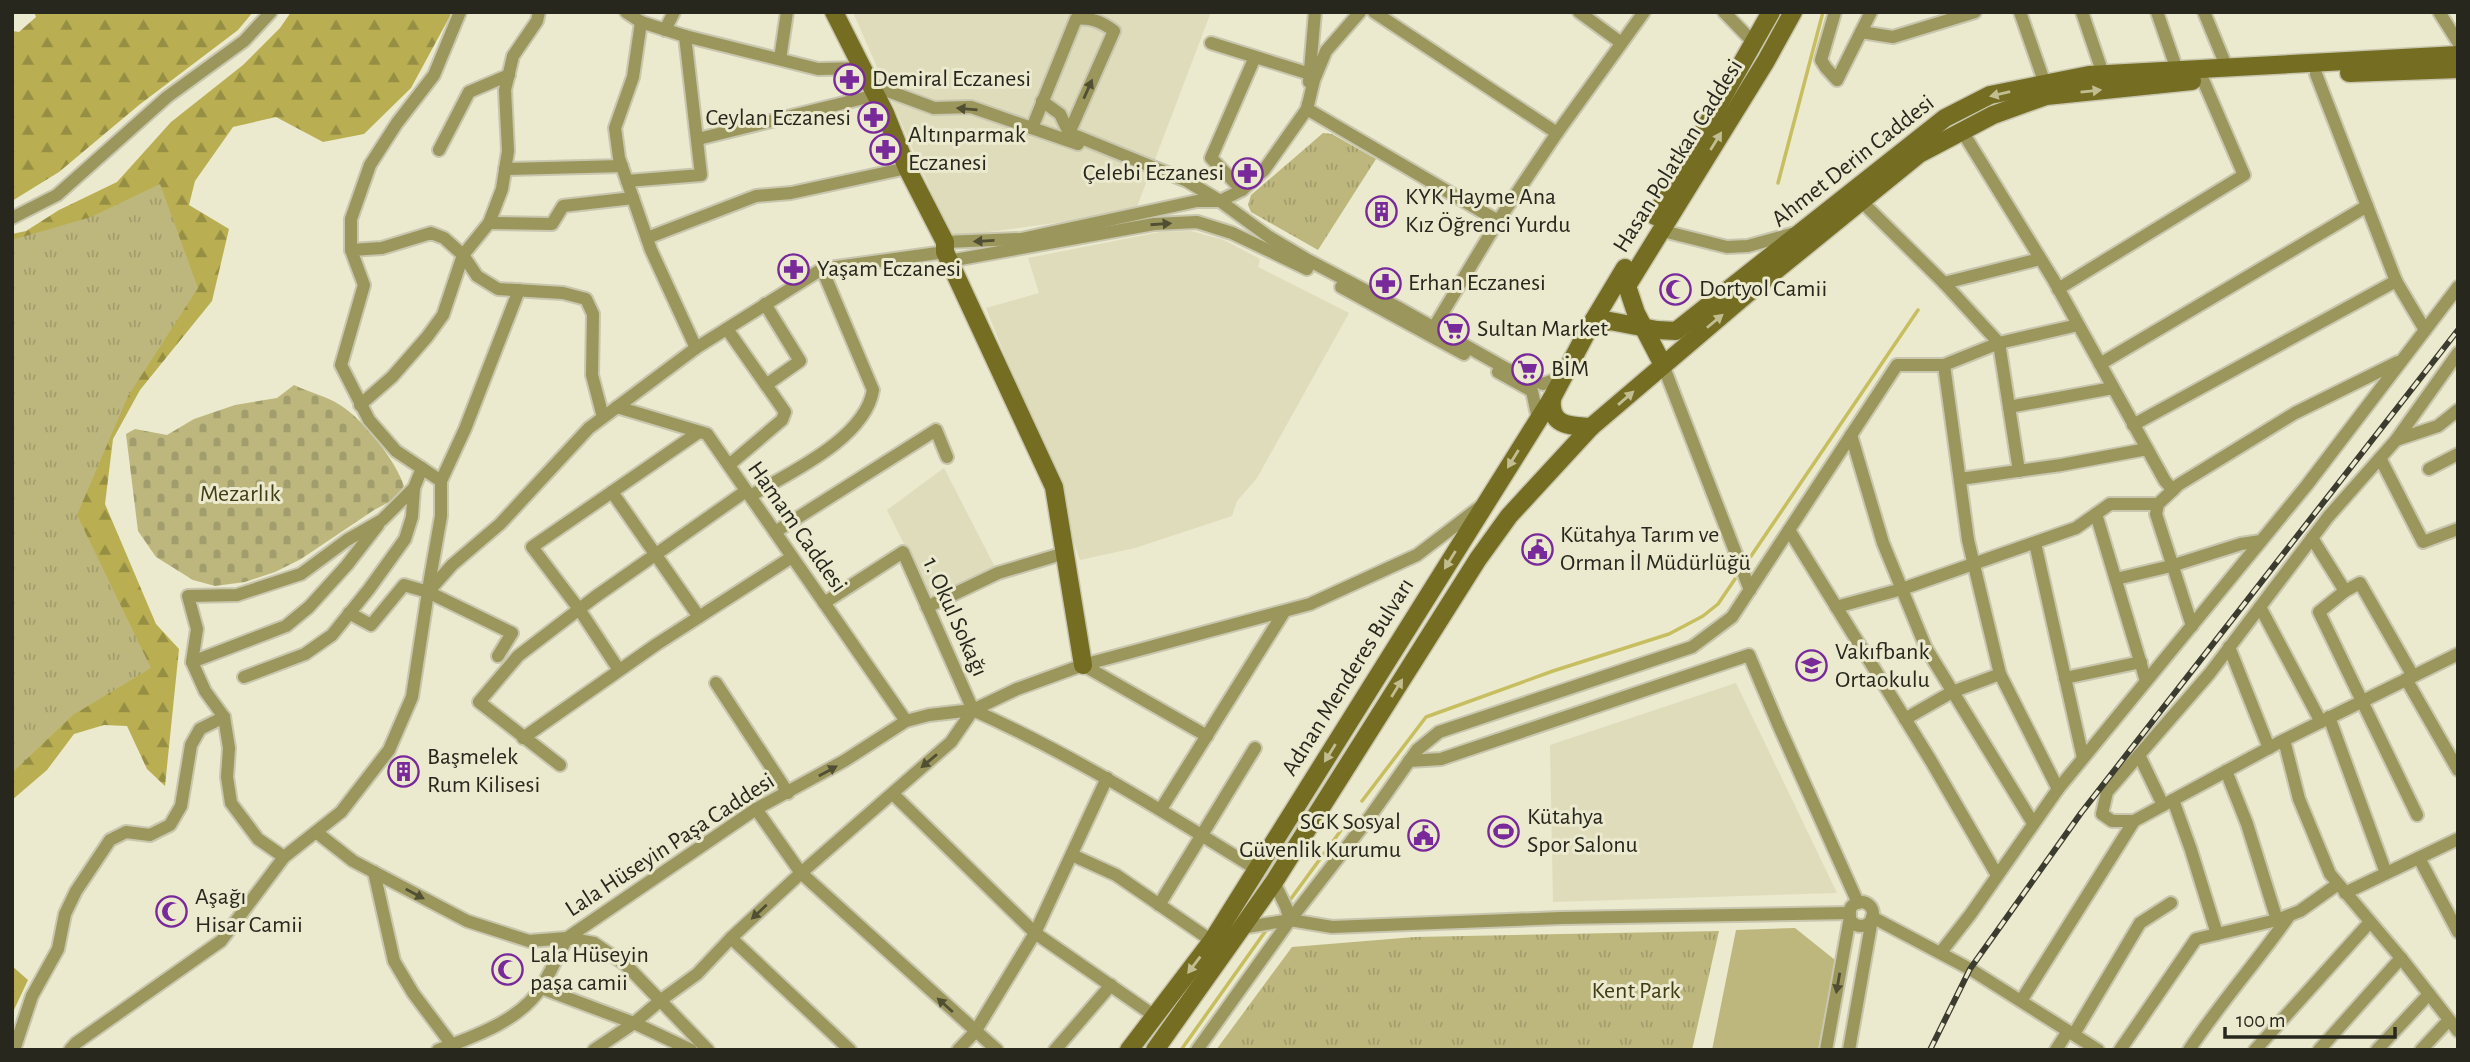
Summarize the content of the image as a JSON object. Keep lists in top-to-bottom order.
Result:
{
  "streets": {
    "main road": ["Hasan Polatkan Caddesi", "Ahmet Derin Caddesi", "Adnan Menderes Bulvarı"],
    "street": ["Hamam Caddesi", "1. Okul Sokağı", "Lala Hüseyin Paşa Caddesi"]
  },
  "crossings": [
    ["Hasan Polatkan Caddesi", "Ahmet Derin Caddesi"],
    ["Ahmet Derin Caddesi", "Adnan Menderes Bulvarı"],
    ["Hamam Caddesi", "1. Okul Sokağı"],
    ["Hamam Caddesi", "Lala Hüseyin Paşa Caddesi"],
    ["1. Okul Sokağı", "Lala Hüseyin Paşa Caddesi"]
  ],
  "one_way": ["Lala Hüseyin Paşa Caddesi"],
  "parks": ["Mezarlık", "Kent Park"],
  "places": {
    "pharmacy": [
      "Demiral Eczanesi",
      "Ceylan Eczanesi",
      "Altınparmak Eczanesi",
      "Çelebi Eczanesi",
      "Yaşam Eczanesi",
      "Erhan Eczanesi"
    ],
    "building": ["KYK Hayme Ana Kız Öğrenci Yurdu", "Başmelek Rum Kilisesi"],
    "mosque": ["Dortyol Camii", "Aşağı Hisar Camii", "Lala Hüseyin paşa camii"],
    "supermarket": ["Sultan Market", "BİM"],
    "public building": ["Kütahya Tarım ve Orman İl Müdürlüğü", "SGK Sosyal Güvenlik Kurumu"],
    "school or university": ["Vakıfbank Ortaokulu"],
    "sports": ["Kütahya Spor Salonu"]
  },
  "scale_bar": "100 m"
}
